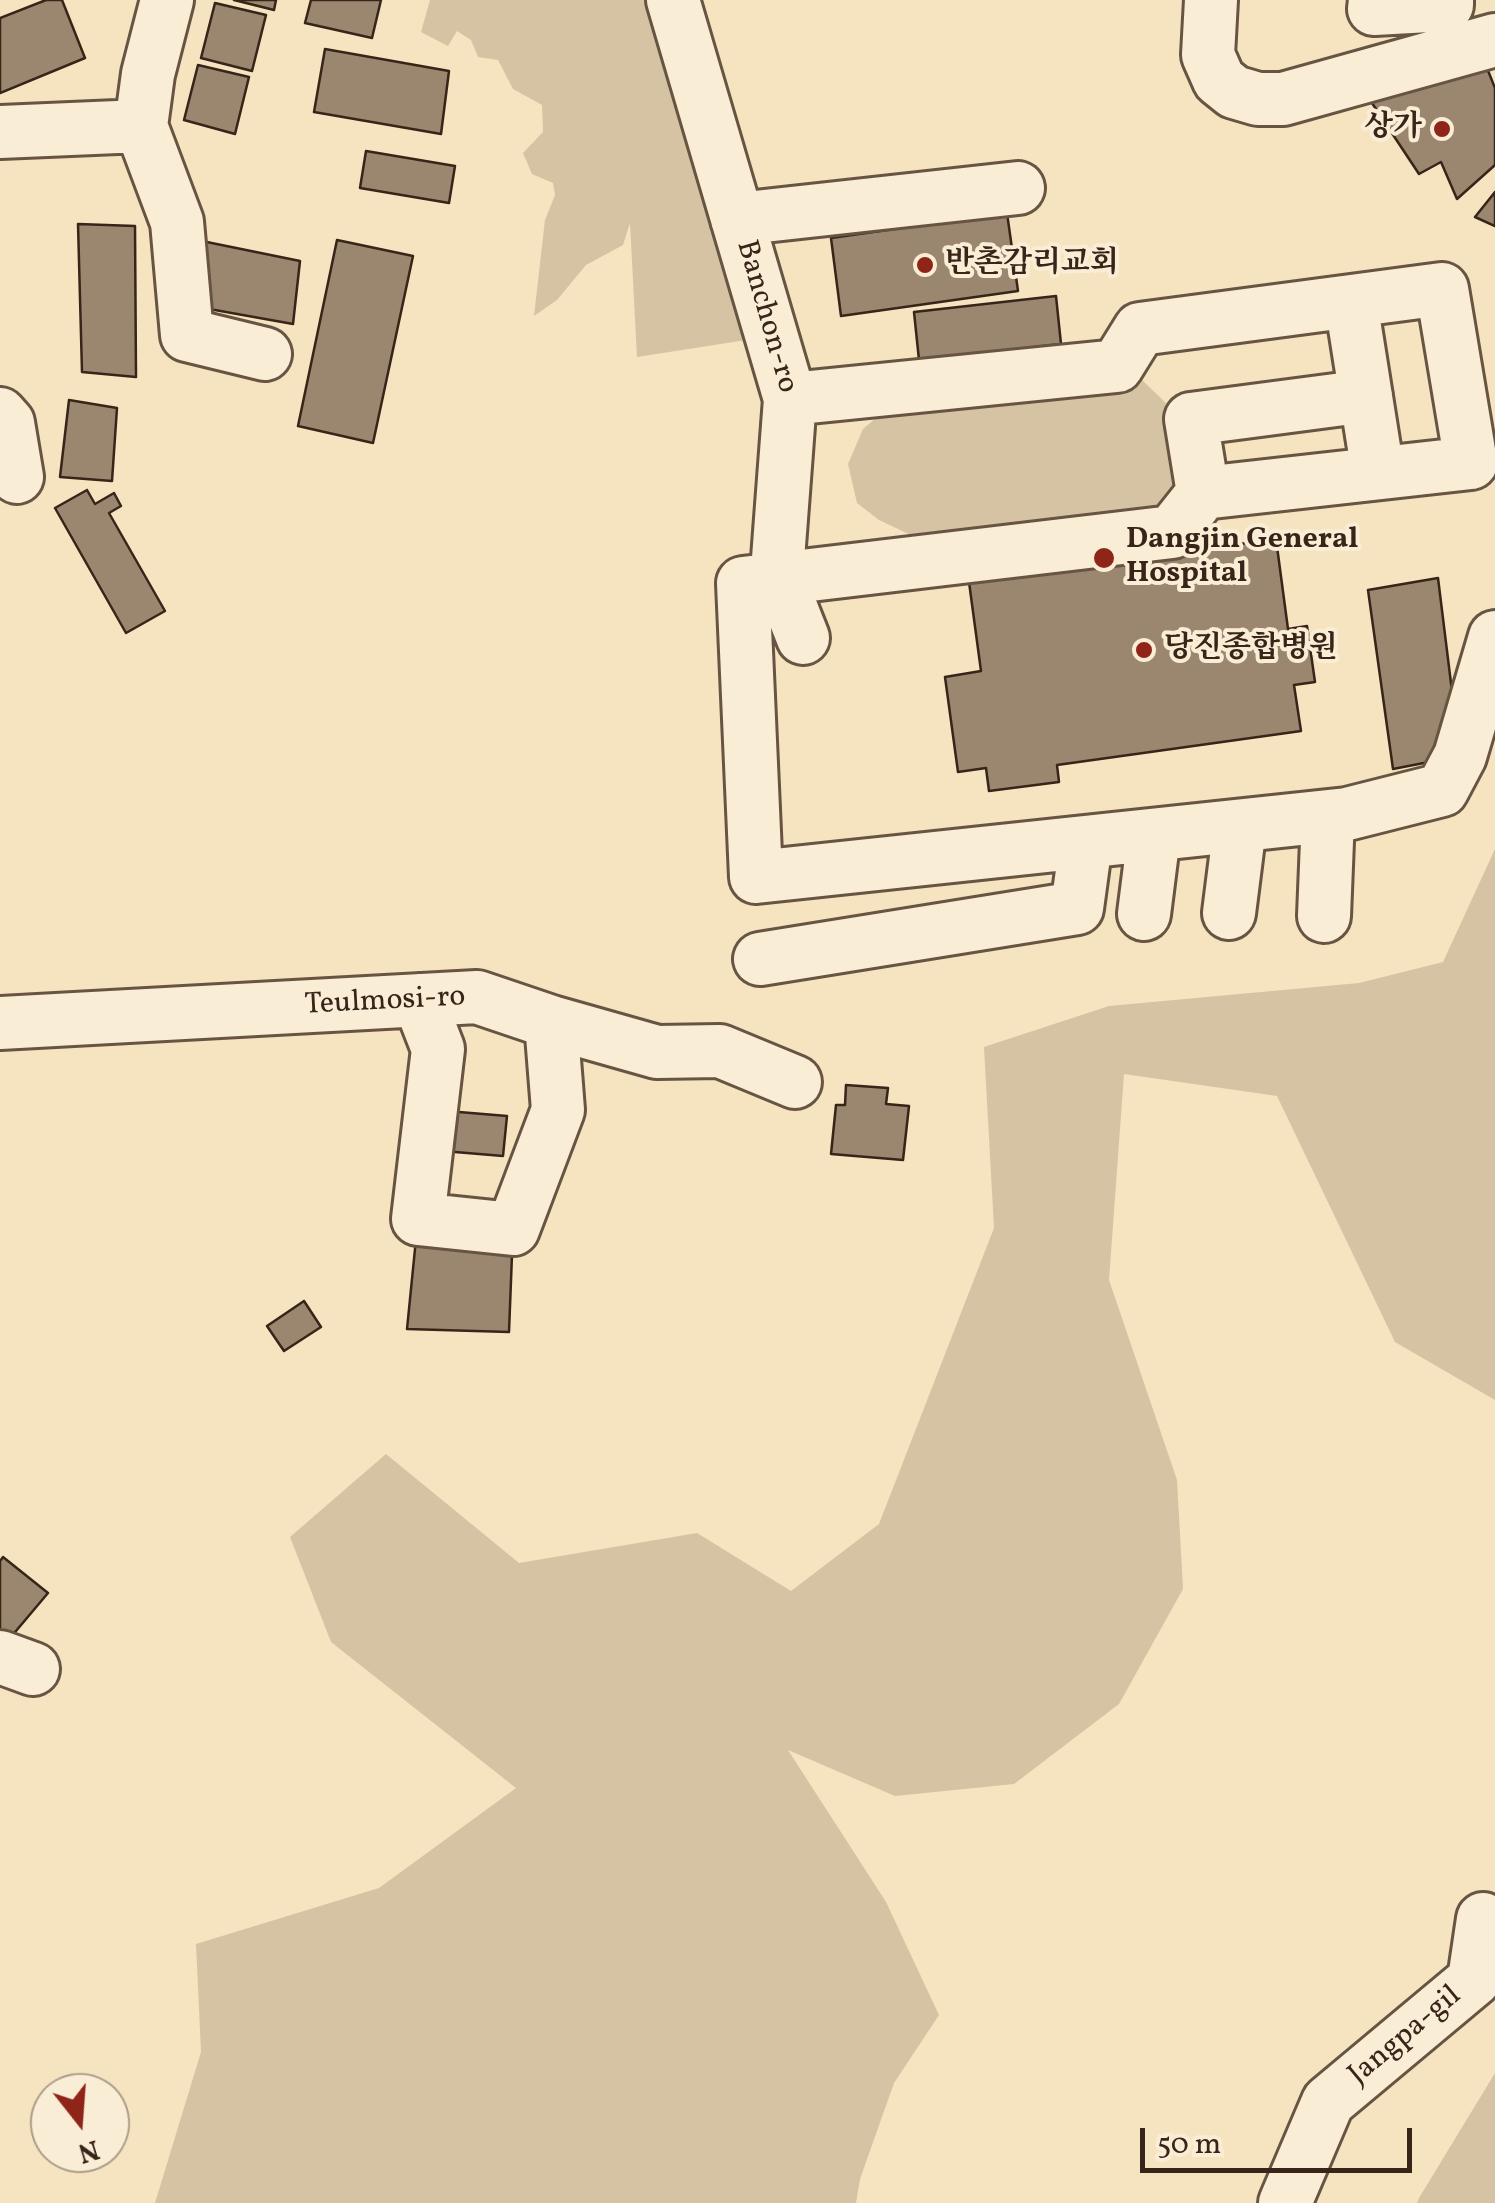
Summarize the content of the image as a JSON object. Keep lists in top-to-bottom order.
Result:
{
  "streets": {
    "street": ["Banchon-ro", "Teulmosi-ro", "Jangpa-gil"]
  },
  "places": [
    "상가",
    "반촌감리교회",
    "Dangjin General Hospital",
    "당진종합병원"
  ],
  "scale_bar": "50 m",
  "north": "bottom"
}
